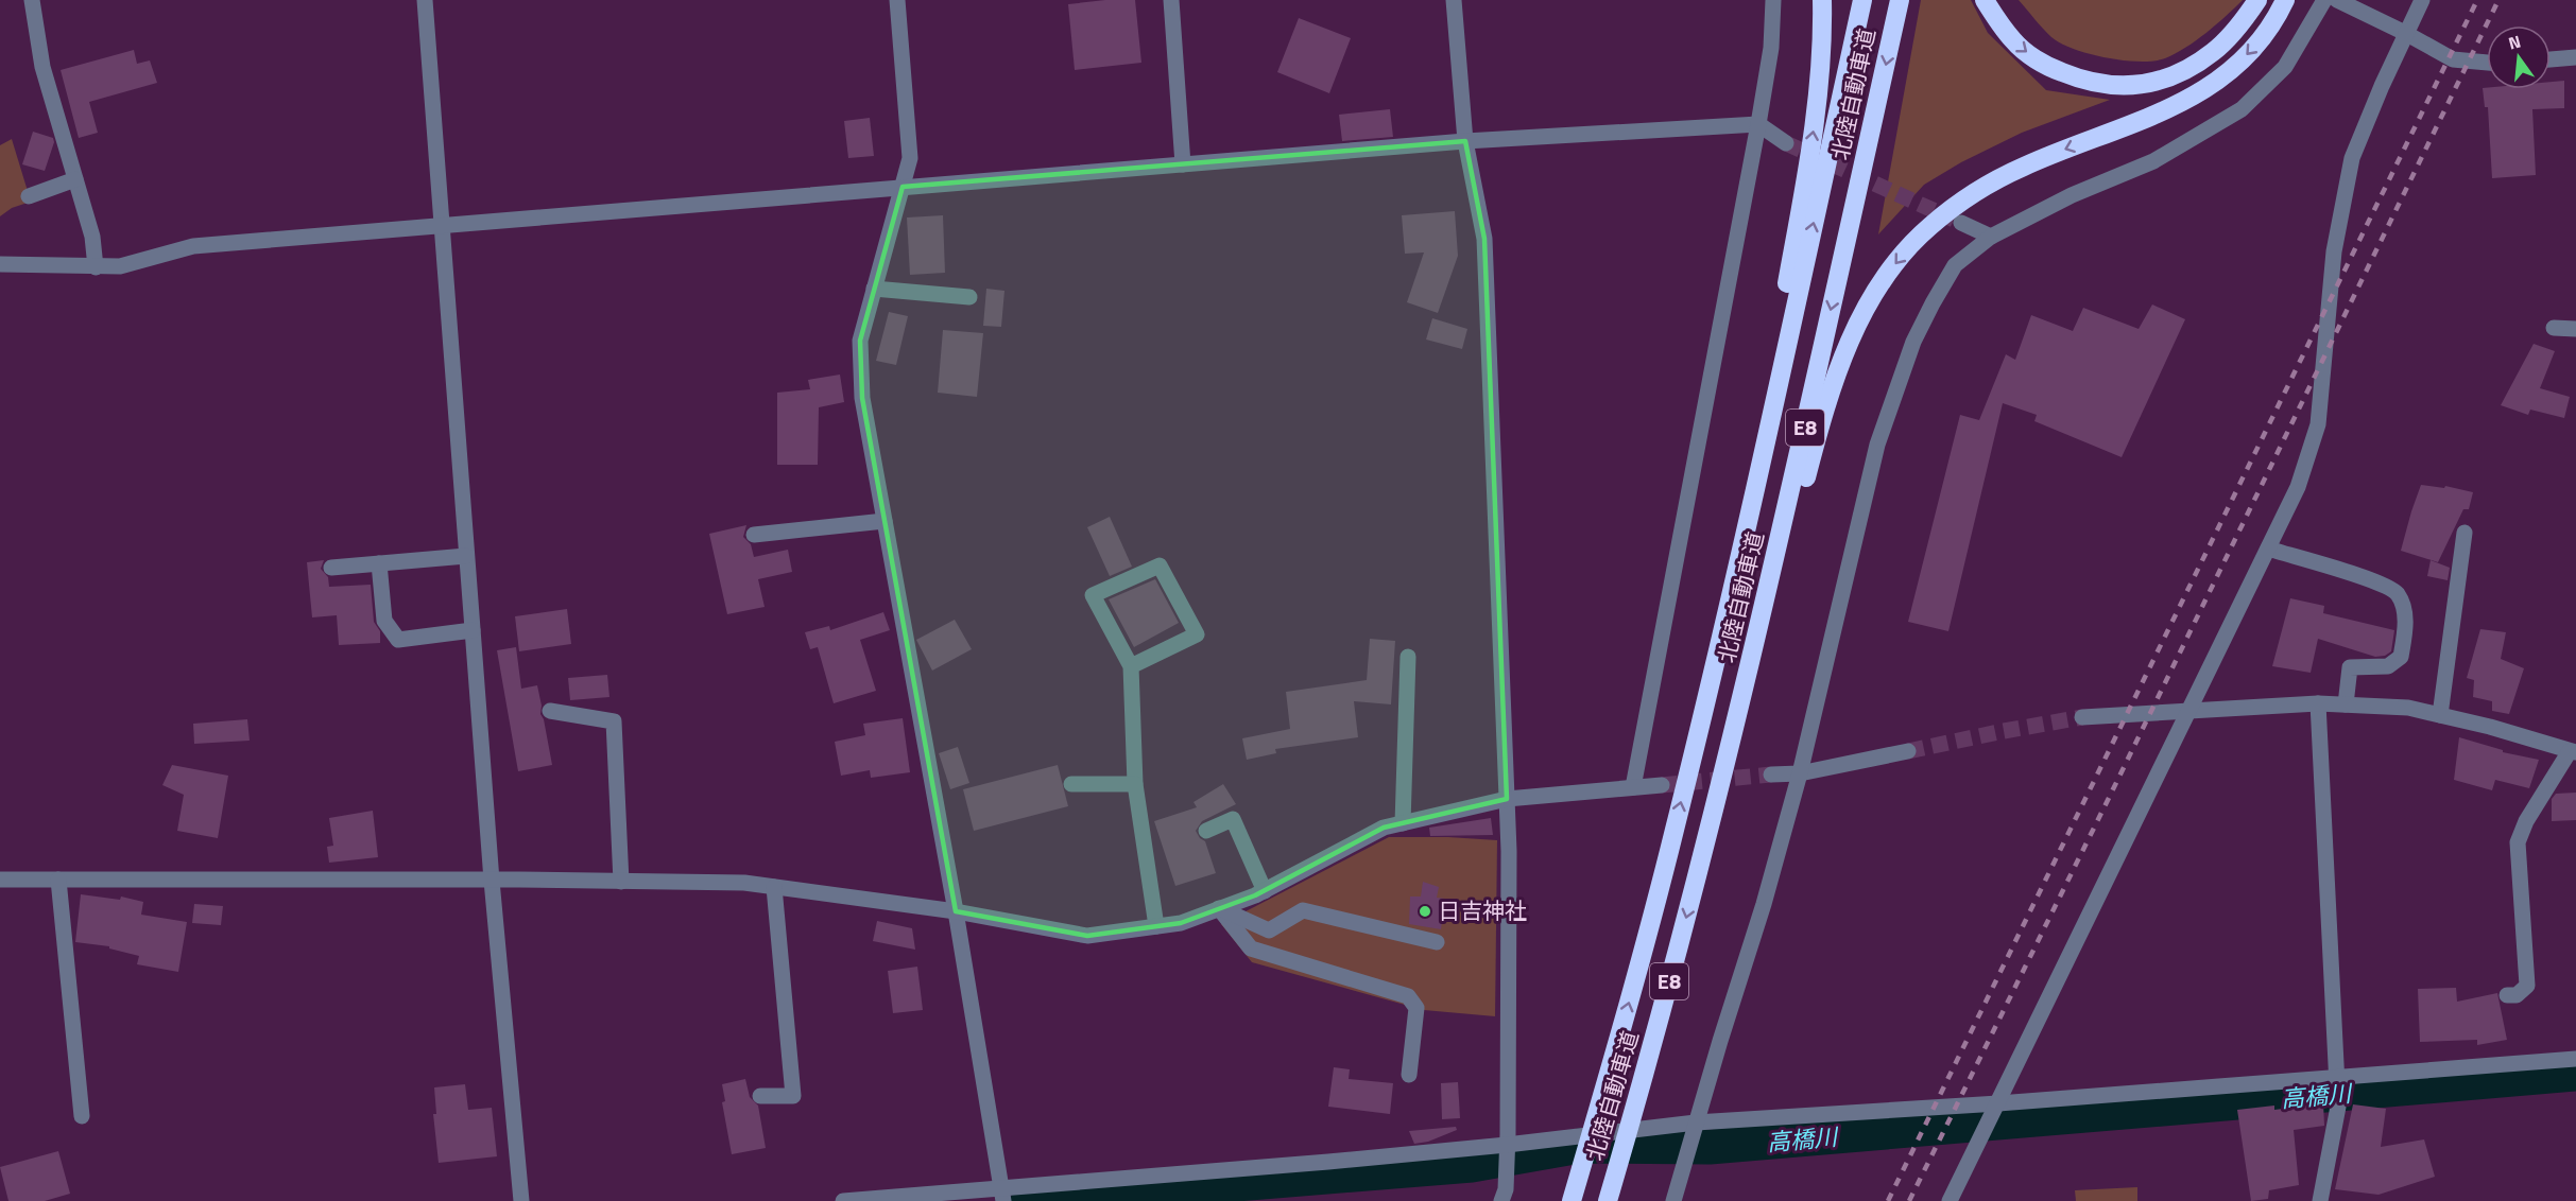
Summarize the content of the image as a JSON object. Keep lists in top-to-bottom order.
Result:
{
  "streets": {
    "highway": ["北陸自動車道", "E8"]
  },
  "water": ["高橋川"],
  "places": ["日吉神社"],
  "north": "top"
}
